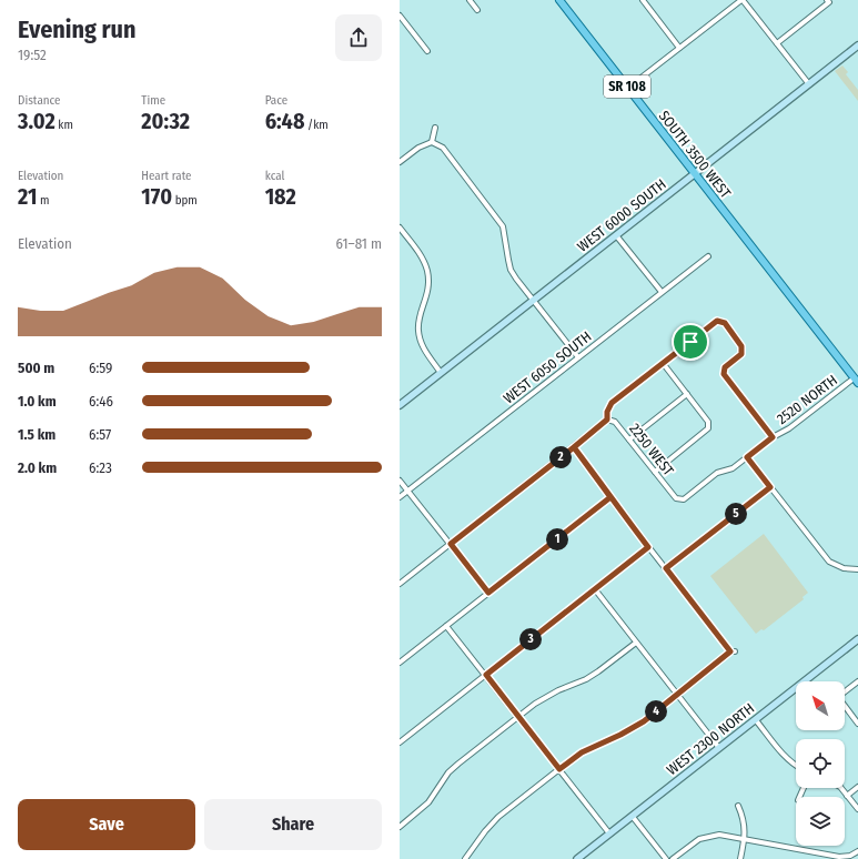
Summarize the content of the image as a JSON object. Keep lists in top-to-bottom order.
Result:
{
  "streets": {
    "main road": ["SR 108", "SOUTH 3500 WEST"],
    "street": [
      "WEST 6000 SOUTH",
      "WEST 6050 SOUTH",
      "2520 NORTH",
      "2250 WEST",
      "WEST 2300 NORTH"
    ]
  },
  "crossings": [
    ["SOUTH 3500 WEST", "WEST 6000 SOUTH"],
    ["SOUTH 3500 WEST", "2520 NORTH"],
    ["2520 NORTH", "2250 WEST"]
  ],
  "north": "top left",
  "page": {
    "heading": ["Evening run", "19:52"],
    "stats": [
      ["Distance", "3.02 km"],
      ["Time", "20:32"],
      ["Pace", "6:48 /km"],
      ["Elevation", "21 m"],
      ["Heart rate", "170 bpm"],
      ["kcal", "182"]
    ],
    "chart": ["Elevation", "61–81 m"],
    "list": [
      {
        "name": "500 m",
        "note": "6:59"
      },
      {
        "name": "1.0 km",
        "note": "6:46"
      },
      {
        "name": "1.5 km",
        "note": "6:57"
      },
      {
        "name": "2.0 km",
        "note": "6:23"
      }
    ],
    "pins": [
      "2",
      "5",
      "1",
      "3",
      "4"
    ],
    "buttons": ["Save", "Share"]
  }
}
